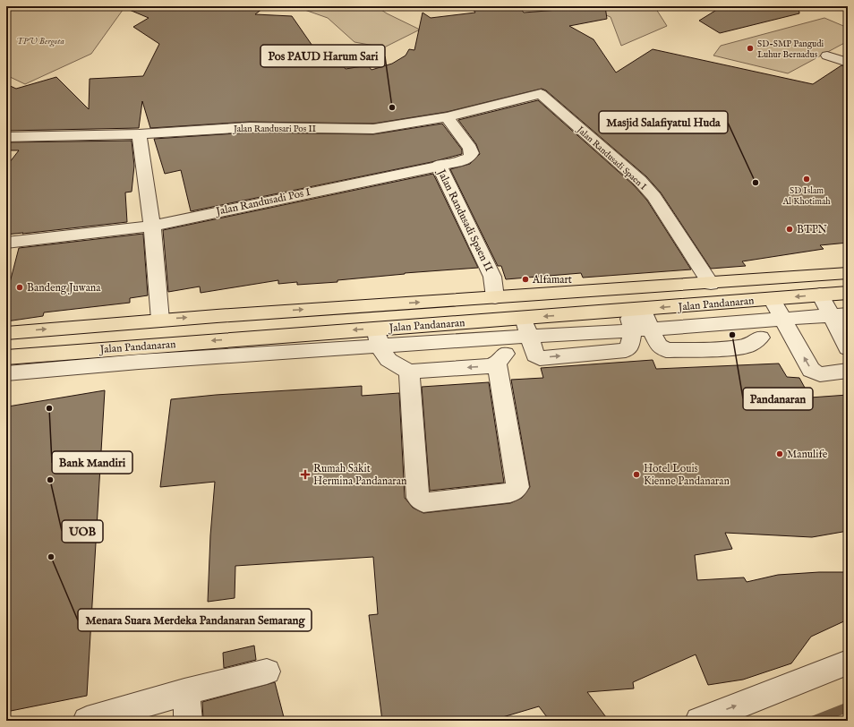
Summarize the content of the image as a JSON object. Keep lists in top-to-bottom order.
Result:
{
  "streets": {
    "main road": ["Jalan Pandanaran"],
    "street": [
      "Jalan Randusari Pos II",
      "Jalan Randusadi Spaen I",
      "Jalan Randusadi Pos I",
      "Jalan Randusadi Spaen II"
    ]
  },
  "crossings": [
    ["Jalan Randusari Pos II", "Jalan Randusadi Spaen I"],
    ["Jalan Randusari Pos II", "Jalan Randusadi Pos I"],
    ["Jalan Randusadi Spaen I", "Jalan Pandanaran"],
    ["Jalan Randusadi Pos I", "Jalan Randusadi Spaen II"],
    ["Jalan Randusadi Spaen II", "Jalan Pandanaran"]
  ],
  "parks": ["TPU Bergota"],
  "places": {
    "other": [
      "SD-SMP Pangudi Luhur Bernadus",
      "Pos PAUD Harum Sari",
      "SD Islam Al Khotimah",
      "Masjid Salafiyatul Huda",
      "BTPN",
      "Alfamart",
      "Bandeng Juwana",
      "Pandanaran",
      "Bank Mandiri",
      "Manulife",
      "Hotel Louis Kienne Pandanaran",
      "UOB",
      "Menara Suara Merdeka Pandanaran Semarang"
    ],
    "health": ["Rumah Sakit Hermina Pandanaran"]
  }
}
